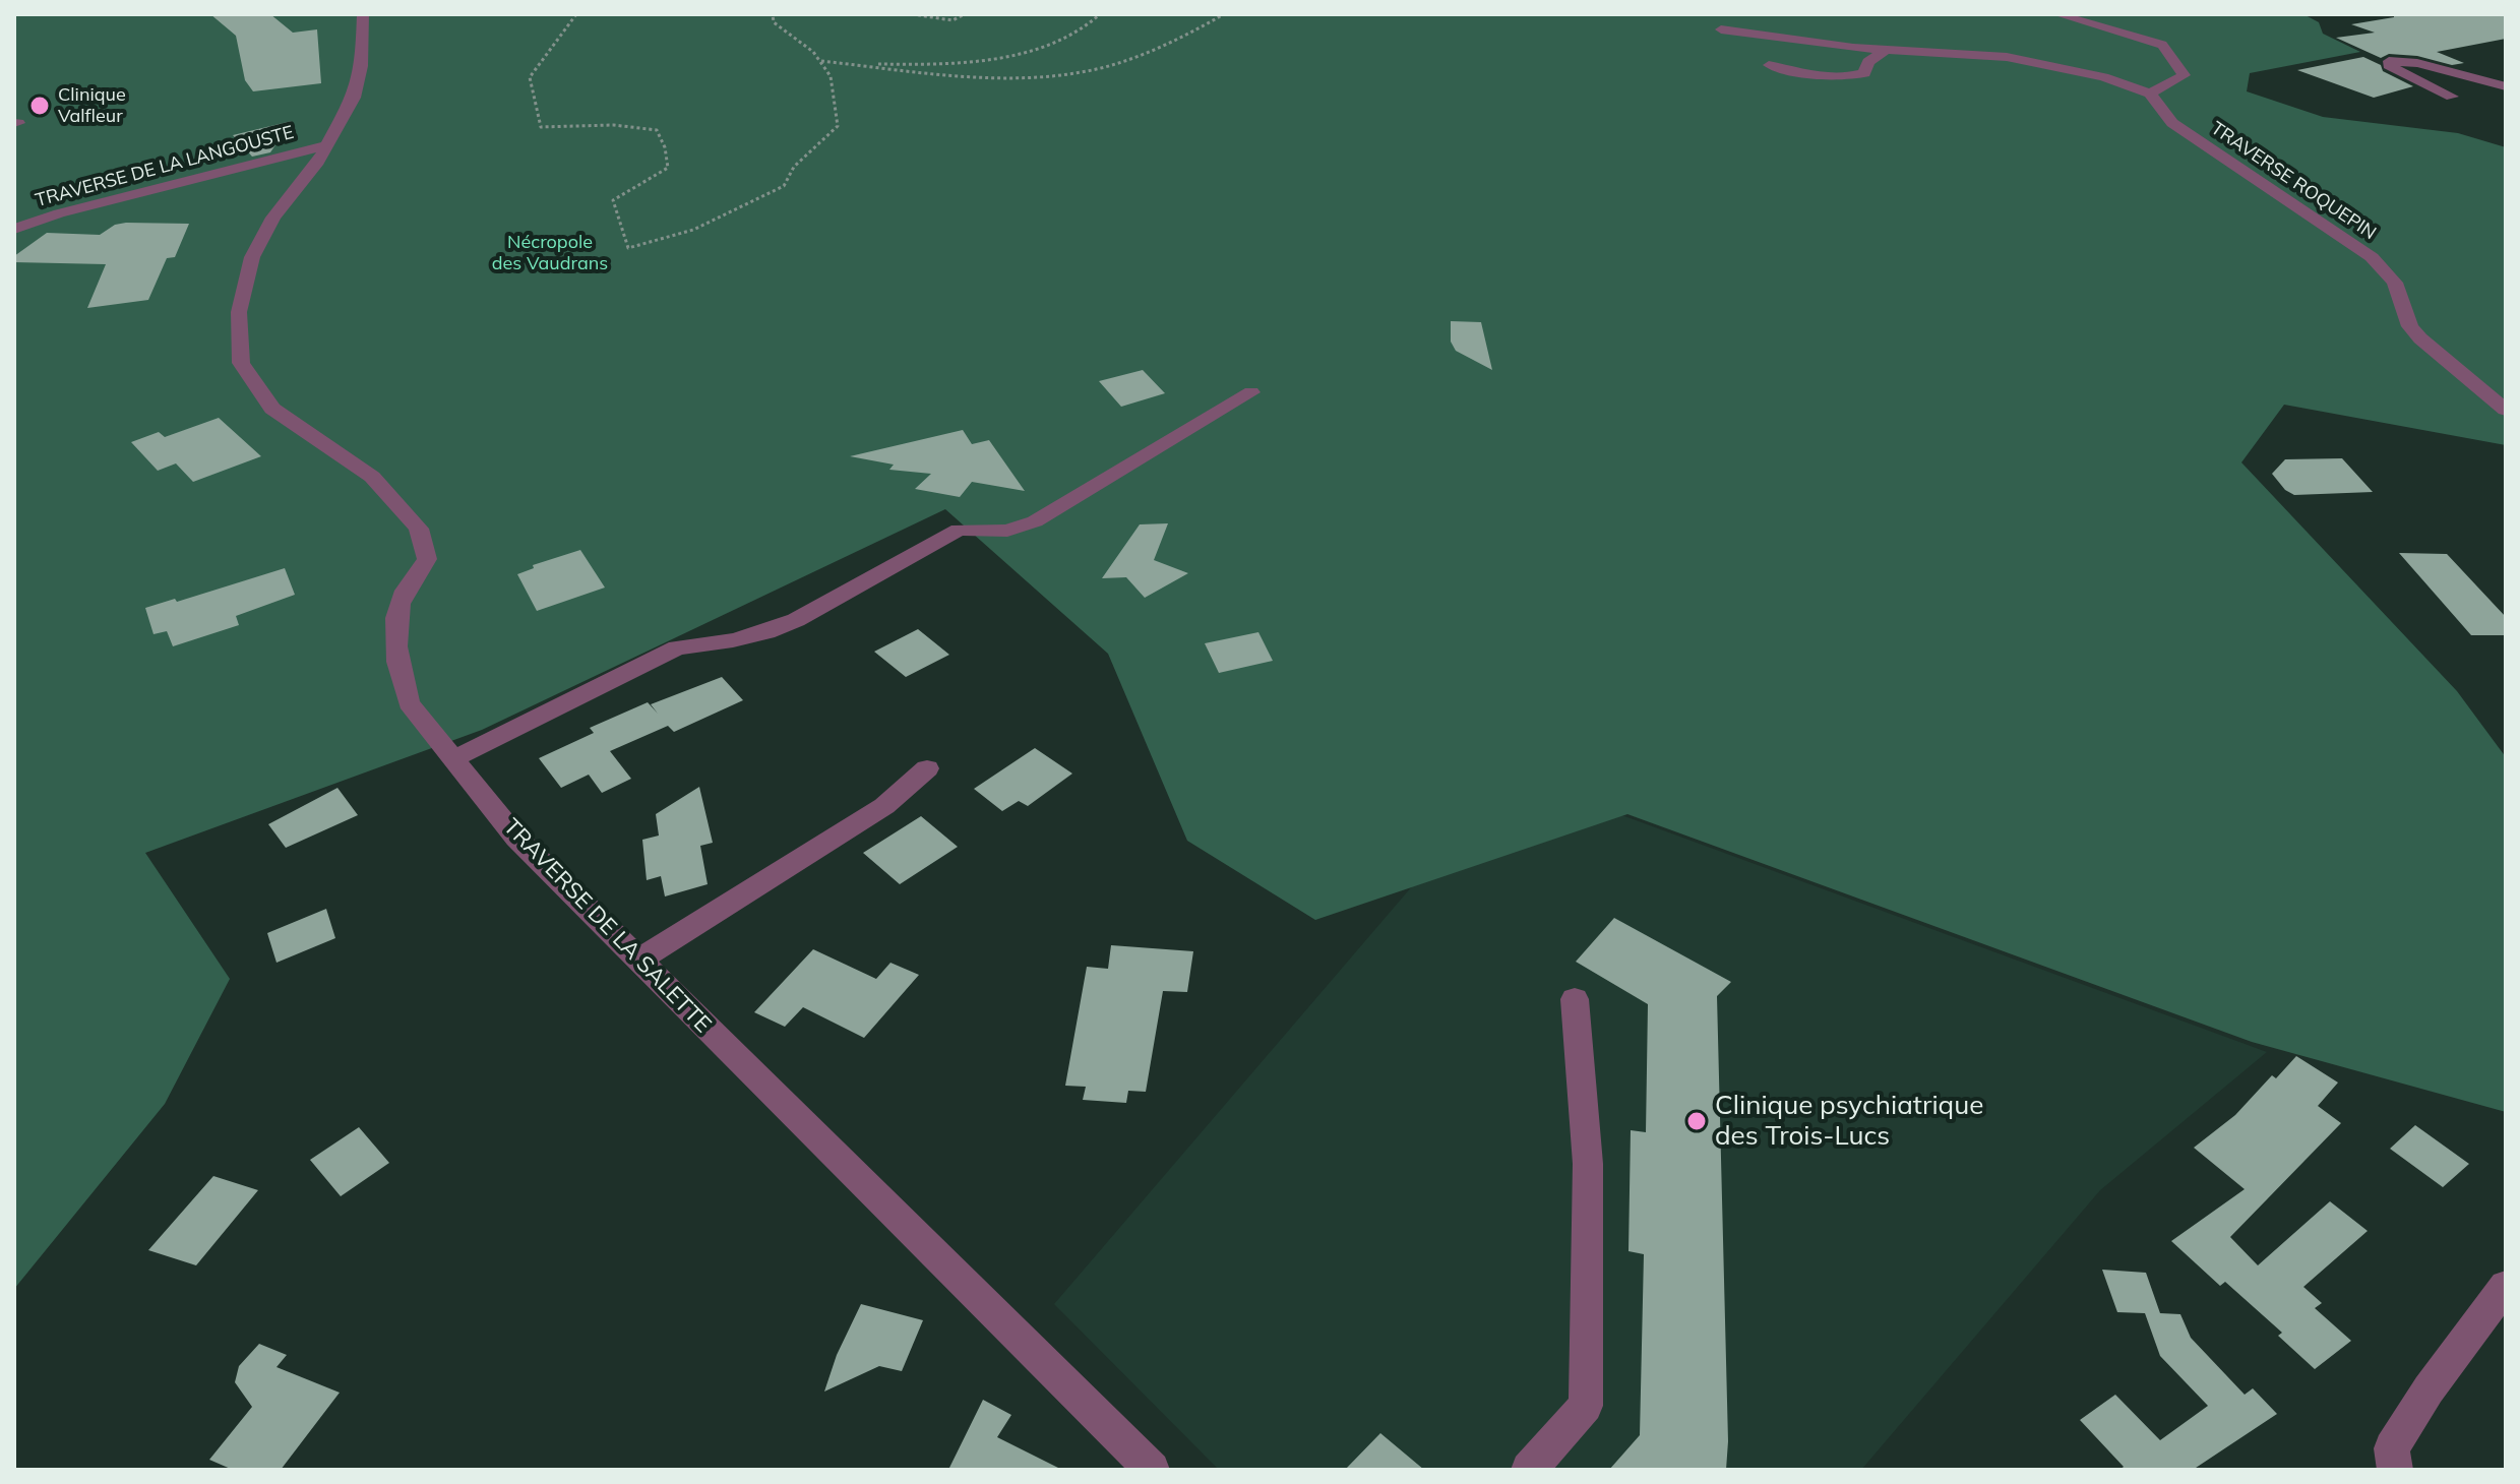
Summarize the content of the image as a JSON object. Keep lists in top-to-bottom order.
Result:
{
  "streets": {
    "street": ["TRAVERSE DE LA LANGOUSTE", "TRAVERSE ROQUEPIN", "TRAVERSE DE LA SALETTE"]
  },
  "crossings": [
    ["TRAVERSE DE LA LANGOUSTE", "TRAVERSE DE LA SALETTE"]
  ],
  "parks": ["Nécropole des Vaudrans"],
  "places": ["Clinique Valfleur", "Clinique psychiatrique des Trois-Lucs"]
}
